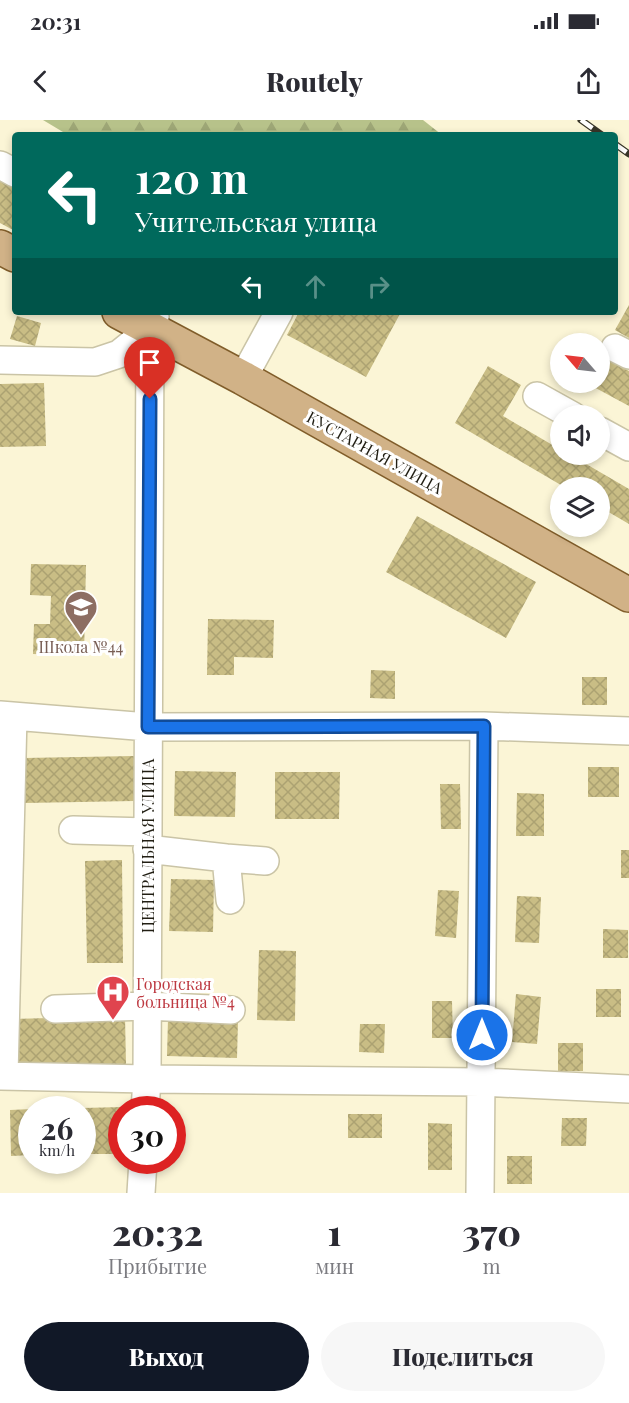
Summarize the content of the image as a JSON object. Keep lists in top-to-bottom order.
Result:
{
  "streets": {
    "main road": ["КУСТАРНАЯ УЛИЦА"],
    "street": ["ЦЕНТРАЛЬНАЯ УЛИЦА"]
  },
  "crossings": [
    ["КУСТАРНАЯ УЛИЦА", "ЦЕНТРАЛЬНАЯ УЛИЦА"]
  ],
  "places": {
    "school or university": ["Школа №44"],
    "hospital": ["Городская больница №4"]
  },
  "north": "top left",
  "page": {
    "status": "20:31",
    "header": "Routely",
    "turn": ["120 m", "Учительская улица"],
    "speed": "26 km/h",
    "limit": "30",
    "eta": [
      "20:32",
      "Прибытие",
      "1",
      "мин",
      "370",
      "m"
    ],
    "buttons": ["Выход", "Поделиться"]
  }
}
